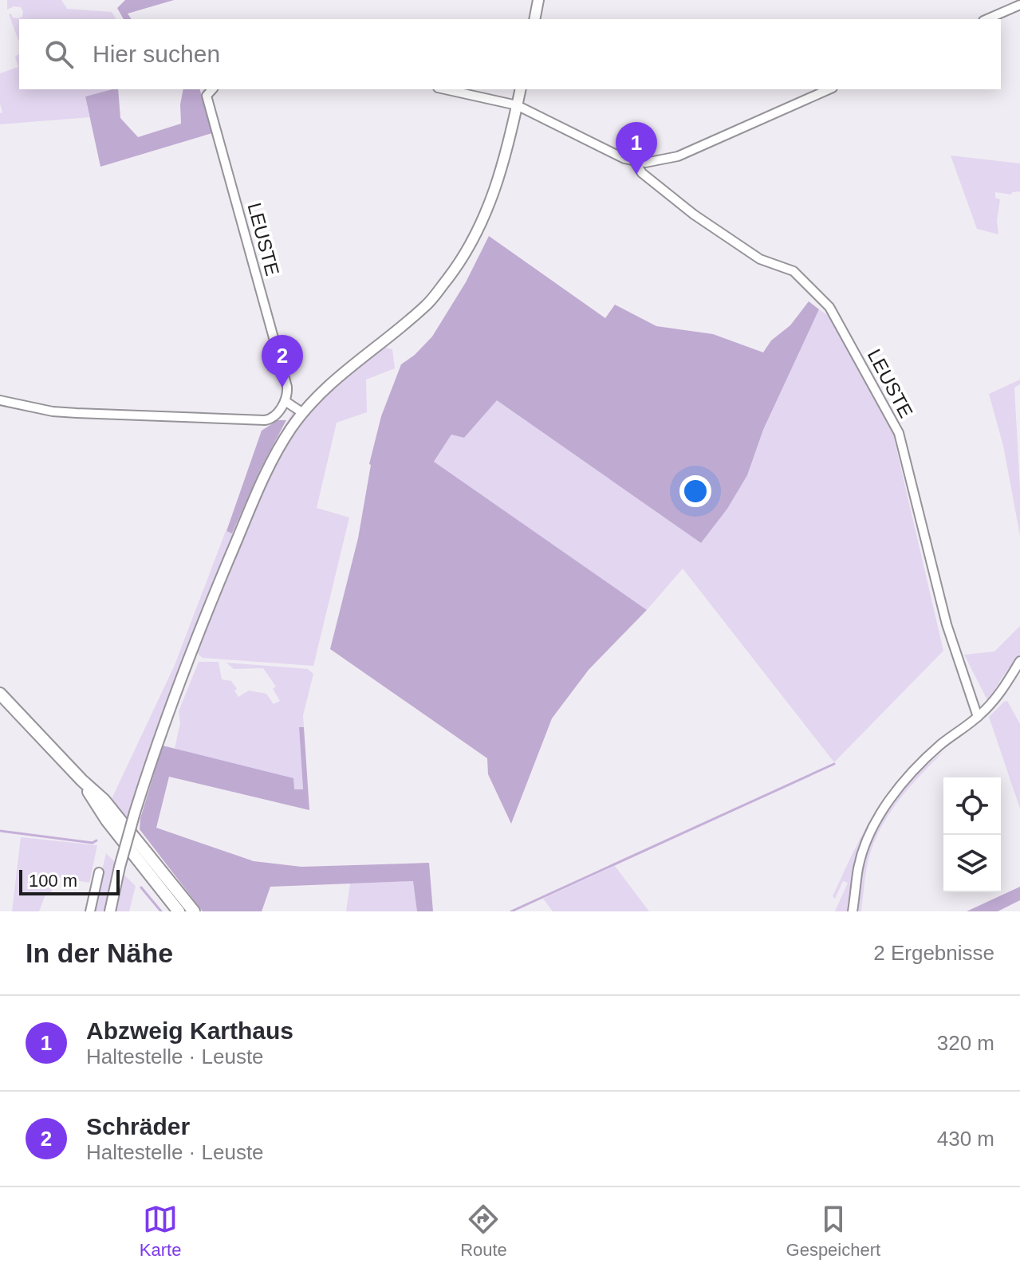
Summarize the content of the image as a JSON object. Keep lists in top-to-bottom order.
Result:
{
  "streets": {
    "street": ["LEUSTE"]
  },
  "scale_bar": "100 m",
  "page": {
    "search": "Hier suchen",
    "pins": ["1", "2"],
    "scale": "100 m",
    "heading": ["In der Nähe", "2 Ergebnisse"],
    "list": [
      {
        "mark": "1",
        "name": "Abzweig Karthaus",
        "note": "Haltestelle · Leuste",
        "value": "320 m"
      },
      {
        "mark": "2",
        "name": "Schräder",
        "note": "Haltestelle · Leuste",
        "value": "430 m"
      }
    ],
    "nav": ["Karte", "Route", "Gespeichert"]
  }
}
